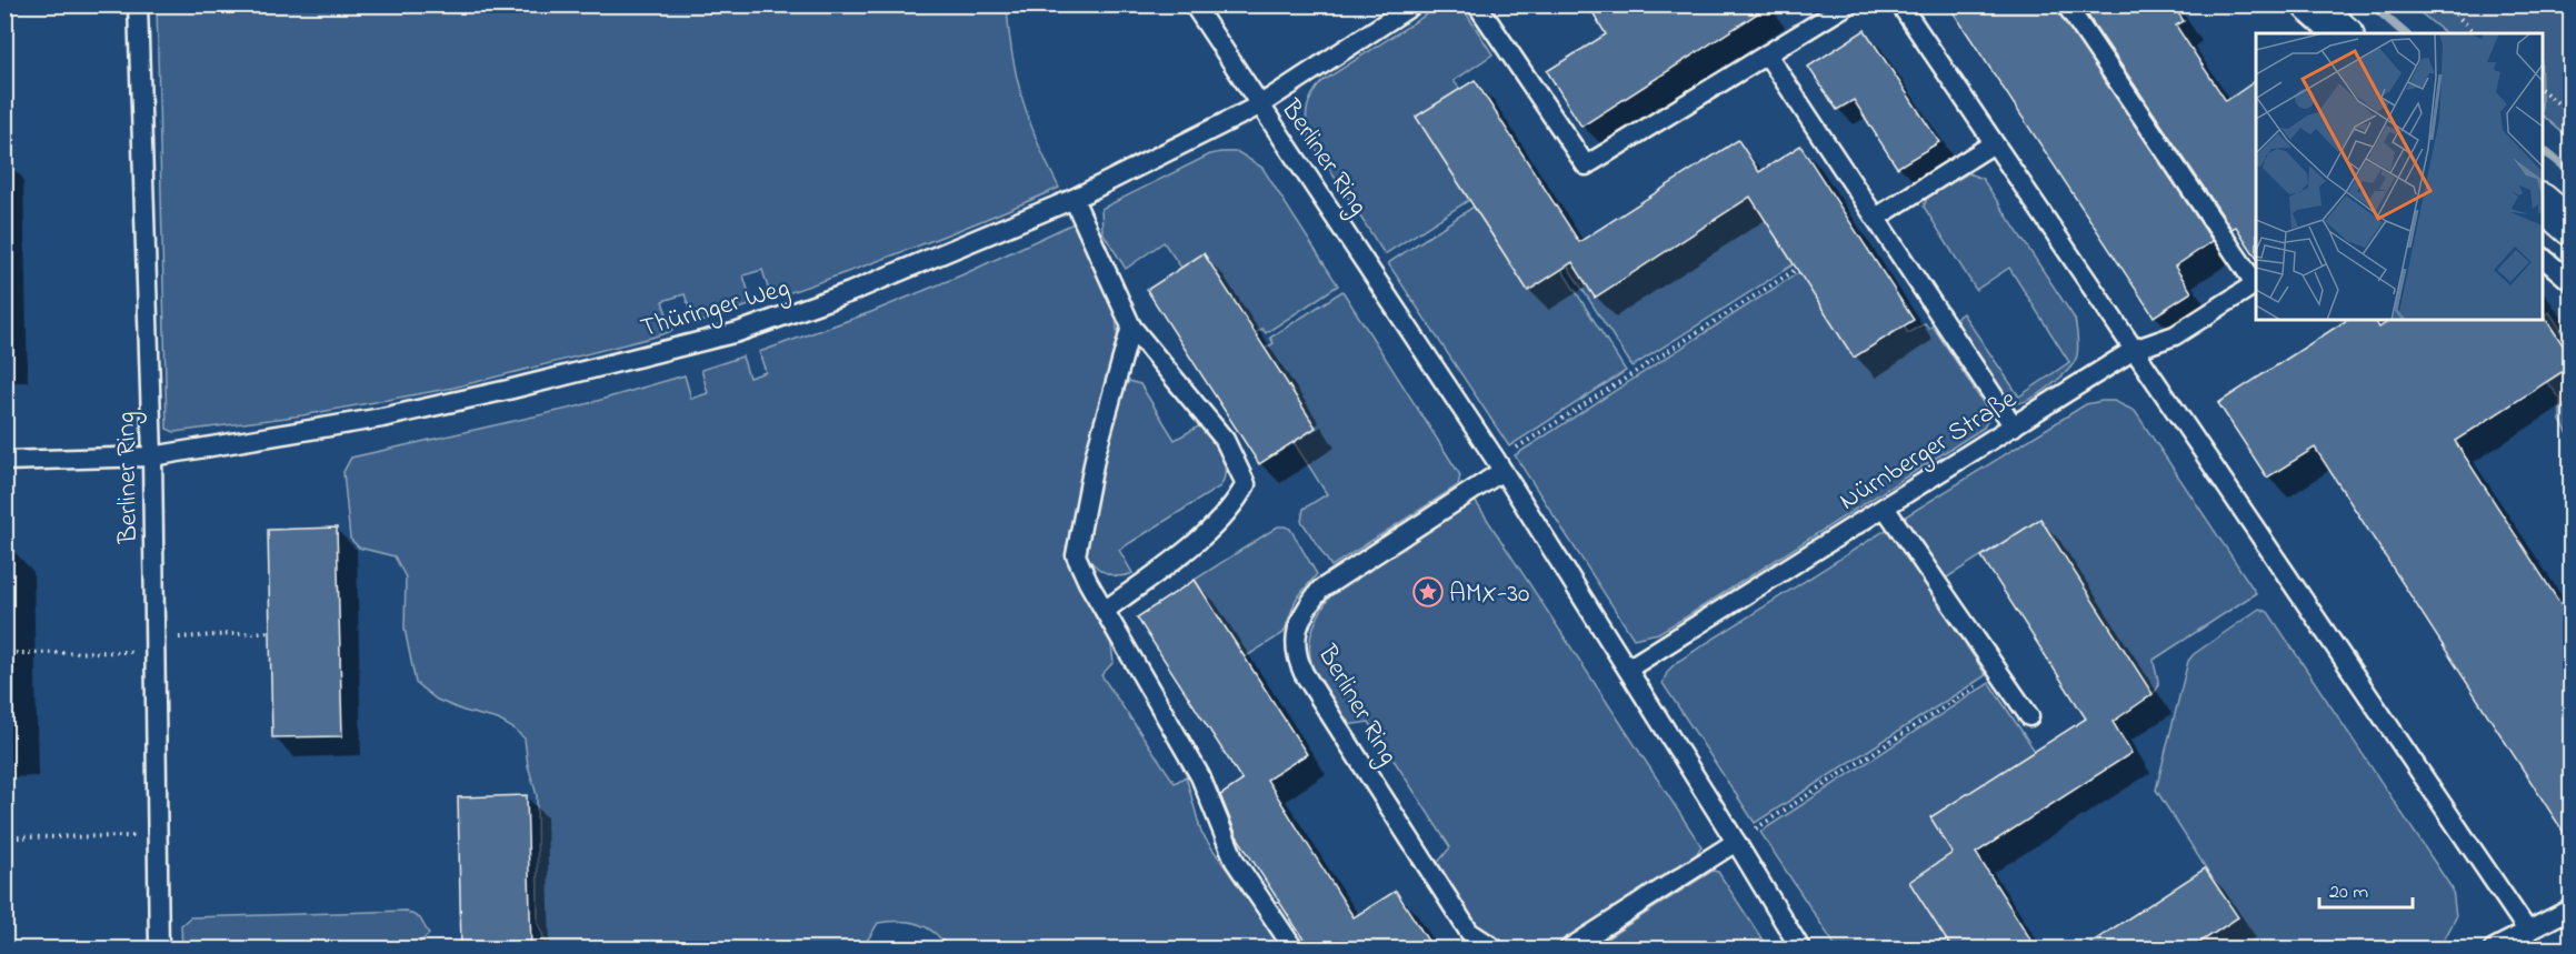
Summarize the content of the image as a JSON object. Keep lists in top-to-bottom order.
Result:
{
  "streets": {
    "lane": ["Berliner Ring", "Thüringer Weg", "Nürnberger Straße"]
  },
  "crossings": [
    ["Berliner Ring", "Thüringer Weg"],
    ["Berliner Ring", "Nürnberger Straße"]
  ],
  "places": {
    "place": ["AMX-30"]
  },
  "scale_bar": "20 m"
}
